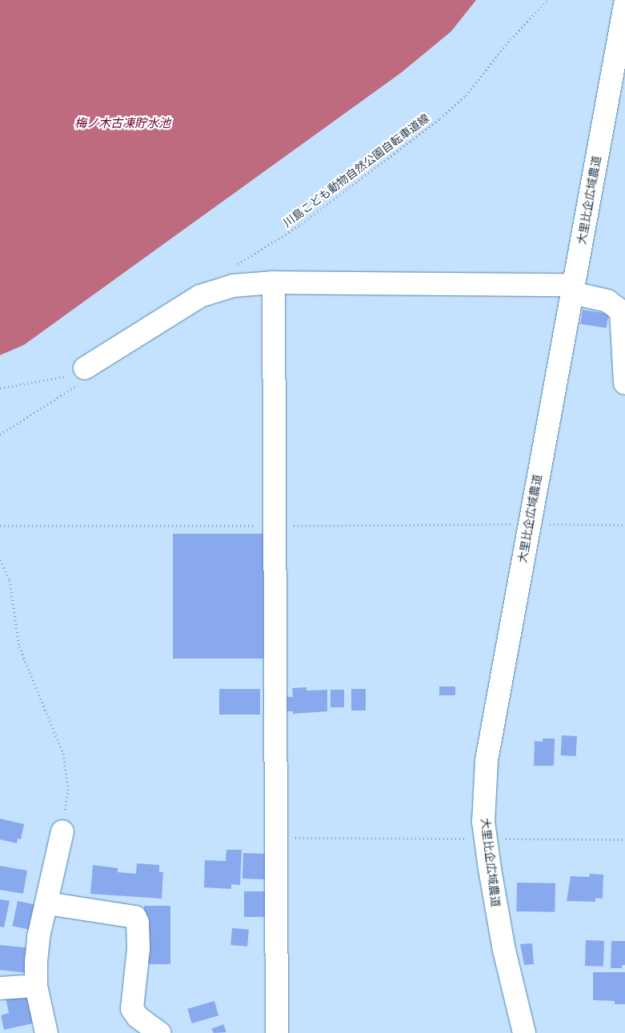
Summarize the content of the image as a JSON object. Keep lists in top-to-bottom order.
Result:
{
  "streets": {
    "street": ["大里比企広域農道"],
    "path": ["川島こども動物自然公園自転車道線"]
  },
  "water": ["梅ノ木古凍貯水池"]
}
